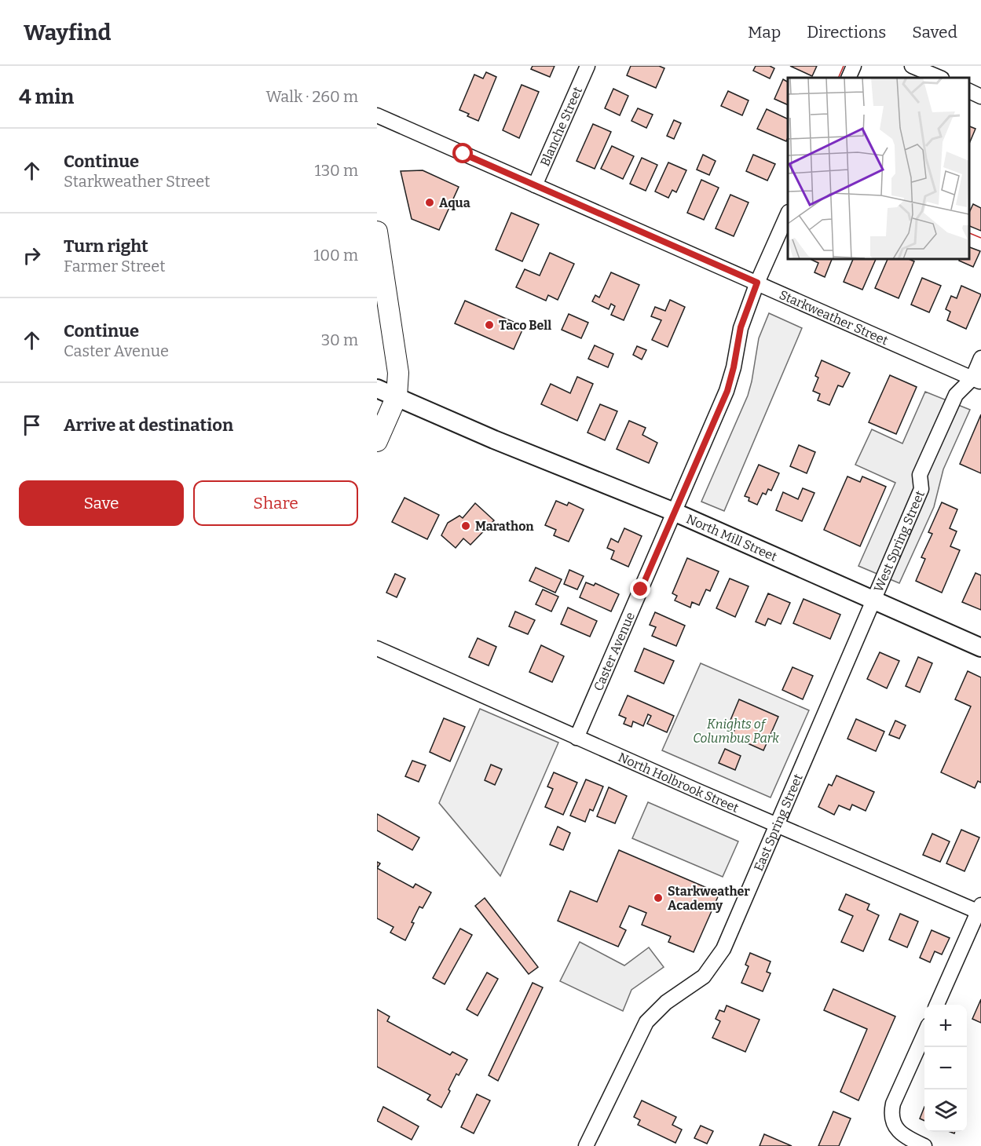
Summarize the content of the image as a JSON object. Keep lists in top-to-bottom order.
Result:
{
  "streets": {
    "street": [
      "Blanche Street",
      "Starkweather Street",
      "North Mill Street",
      "West Spring Street",
      "Caster Avenue",
      "North Holbrook Street",
      "East Spring Street"
    ]
  },
  "crossings": [
    ["Blanche Street", "Starkweather Street"],
    ["Starkweather Street", "West Spring Street"],
    ["Starkweather Street", "Caster Avenue"],
    ["North Mill Street", "West Spring Street"],
    ["North Mill Street", "Caster Avenue"],
    ["North Mill Street", "East Spring Street"],
    ["West Spring Street", "East Spring Street"],
    ["Caster Avenue", "North Holbrook Street"],
    ["North Holbrook Street", "East Spring Street"]
  ],
  "parks": ["Knights of Columbus Park"],
  "places": [
    "Aqua",
    "Taco Bell",
    "Marathon",
    "Starkweather Academy"
  ],
  "page": {
    "header": "Wayfind",
    "nav": ["Map", "Directions", "Saved"],
    "heading": ["4 min", "Walk · 260 m"],
    "list": [
      ["Continue", "Starkweather Street", "130 m"],
      ["Turn right", "Farmer Street", "100 m"],
      ["Continue", "Caster Avenue", "30 m"],
      "Arrive at destination"
    ],
    "buttons": ["Save", "Share"],
    "map_buttons": ["+", "−"]
  }
}
